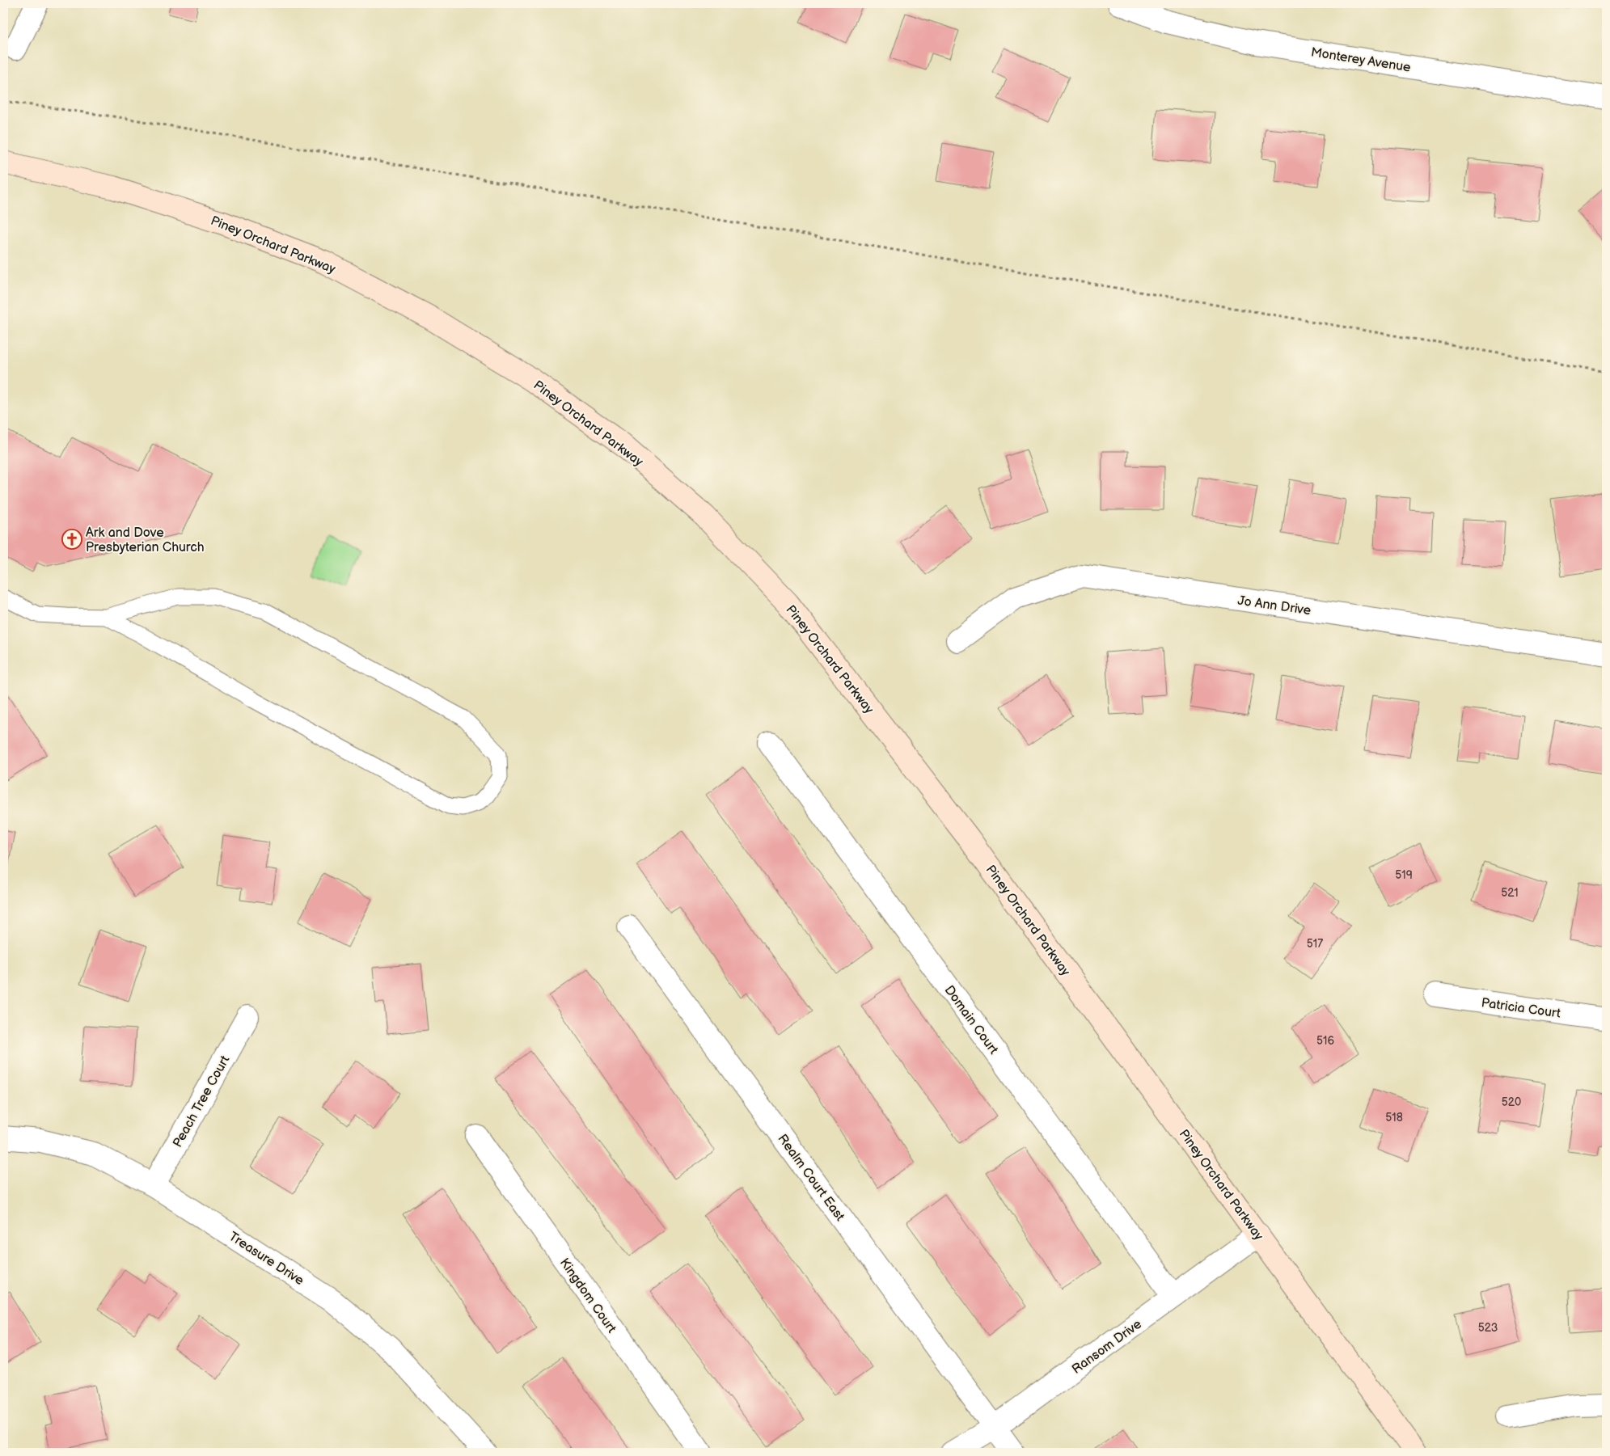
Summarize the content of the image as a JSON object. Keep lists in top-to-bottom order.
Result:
{
  "streets": {
    "main road": ["Piney Orchard Parkway"],
    "street": [
      "Monterey Avenue",
      "Jo Ann Drive",
      "Patricia Court",
      "Domain Court",
      "Peach Tree Court",
      "Realm Court East",
      "Treasure Drive",
      "Kingdom Court",
      "Ransom Drive"
    ]
  },
  "crossings": [
    ["Piney Orchard Parkway", "Ransom Drive"],
    ["Domain Court", "Ransom Drive"],
    ["Peach Tree Court", "Treasure Drive"],
    ["Realm Court East", "Ransom Drive"]
  ],
  "places": {
    "church": ["Ark and Dove Presbyterian Church"]
  },
  "house_numbers": [
    "519",
    "521",
    "517",
    "516",
    "520",
    "518",
    "523"
  ]
}
